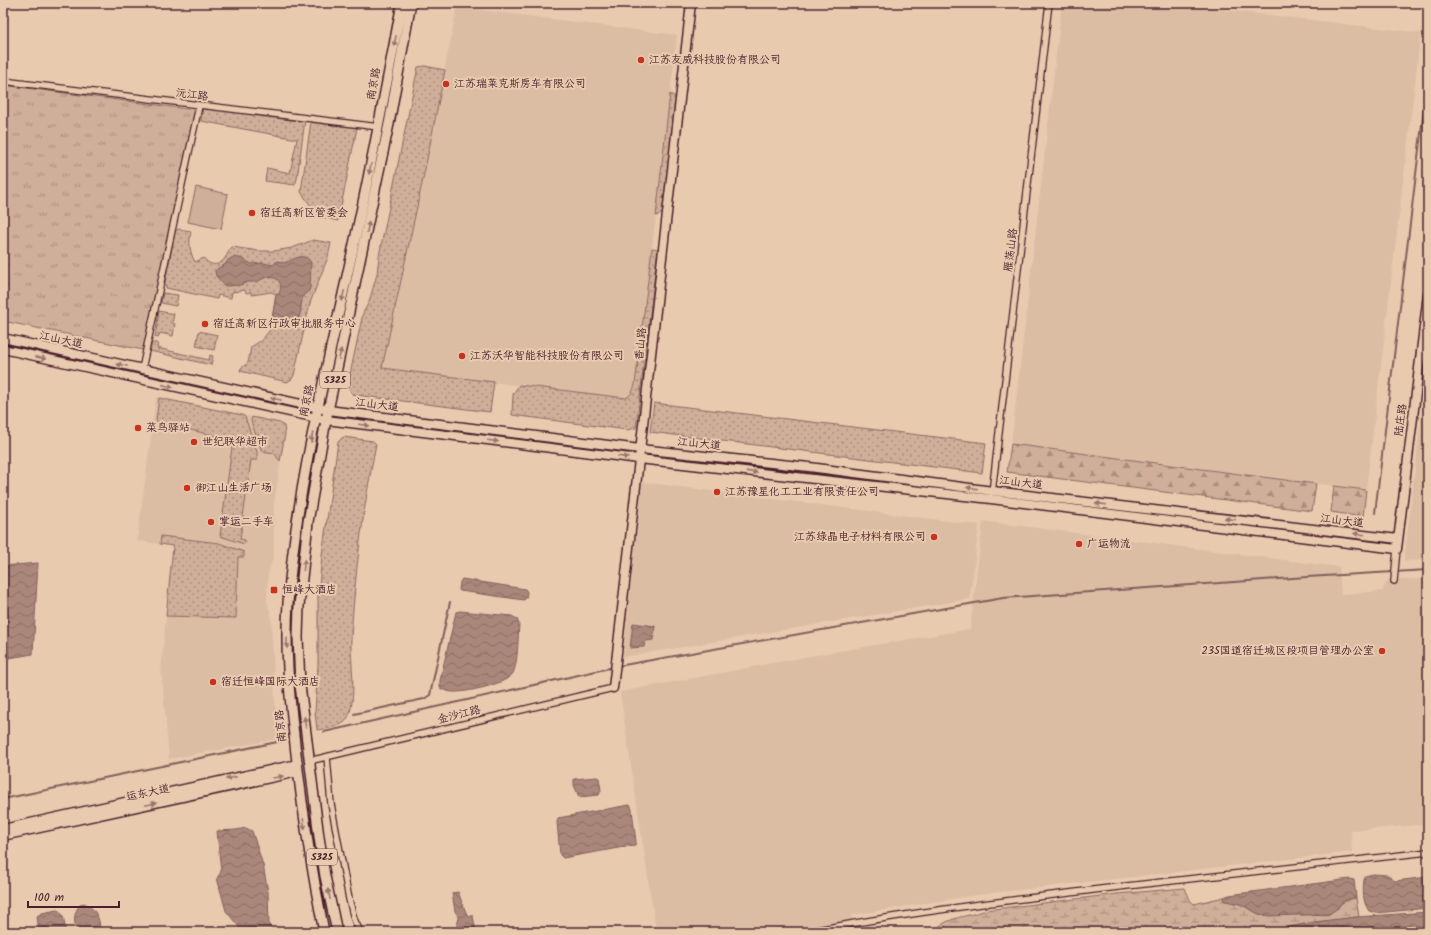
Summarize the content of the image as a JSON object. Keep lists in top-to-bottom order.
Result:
{
  "streets": {
    "main road": ["南京路", "S325"],
    "street": [
      "沅江路",
      "雁荡山路",
      "江山大道",
      "香山路",
      "陆庄路",
      "金沙江路",
      "运东大道"
    ]
  },
  "crossings": [
    ["南京路", "沅江路"],
    ["南京路", "江山大道"],
    ["南京路", "金沙江路"],
    ["南京路", "运东大道"],
    ["雁荡山路", "江山大道"],
    ["江山大道", "香山路"],
    ["江山大道", "陆庄路"],
    ["香山路", "金沙江路"]
  ],
  "places": {
    "other": [
      "江苏友威科技股份有限公司",
      "江苏瑞莱克斯房车有限公司",
      "宿迁高新区管委会",
      "宿迁高新区行政审批服务中心",
      "江苏沃华智能科技股份有限公司",
      "菜鸟驿站",
      "世纪联华超市",
      "御江山生活广场",
      "江苏豫星化工工业有限责任公司",
      "掌运二手车",
      "江苏绿晶电子材料有限公司",
      "广运物流",
      "235国道宿迁城区段项目管理办公室",
      "宿迁恒峰国际大酒店"
    ],
    "transit": ["恒峰大酒店"]
  },
  "scale_bar": "100 m"
}
